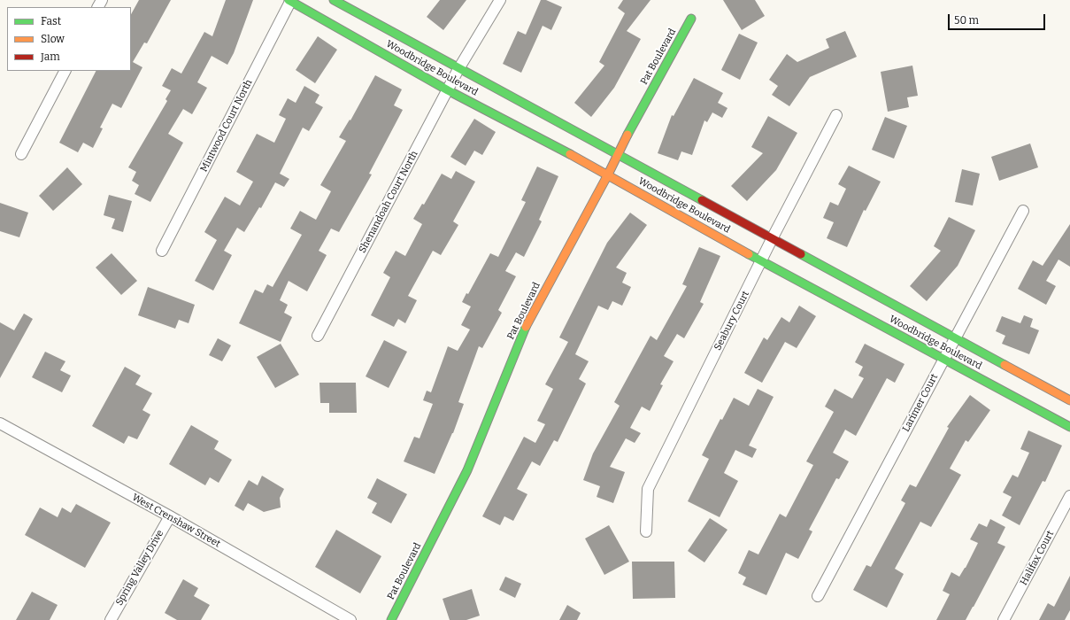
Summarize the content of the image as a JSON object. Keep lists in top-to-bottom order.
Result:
{
  "streets": {
    "street": [
      "Pat Boulevard",
      "Woodbridge Boulevard",
      "Mintwood Court North",
      "Shenandoah Court North",
      "Seabury Court",
      "Larimer Court",
      "West Crenshaw Street",
      "Halifax Court",
      "Spring Valley Drive"
    ]
  },
  "crossings": [
    ["Pat Boulevard", "Woodbridge Boulevard"],
    ["Woodbridge Boulevard", "Mintwood Court North"],
    ["Woodbridge Boulevard", "Shenandoah Court North"],
    ["Woodbridge Boulevard", "Seabury Court"],
    ["Woodbridge Boulevard", "Larimer Court"],
    ["West Crenshaw Street", "Spring Valley Drive"]
  ],
  "legend": ["Fast", "Slow", "Jam"],
  "scale_bar": "50 m"
}
